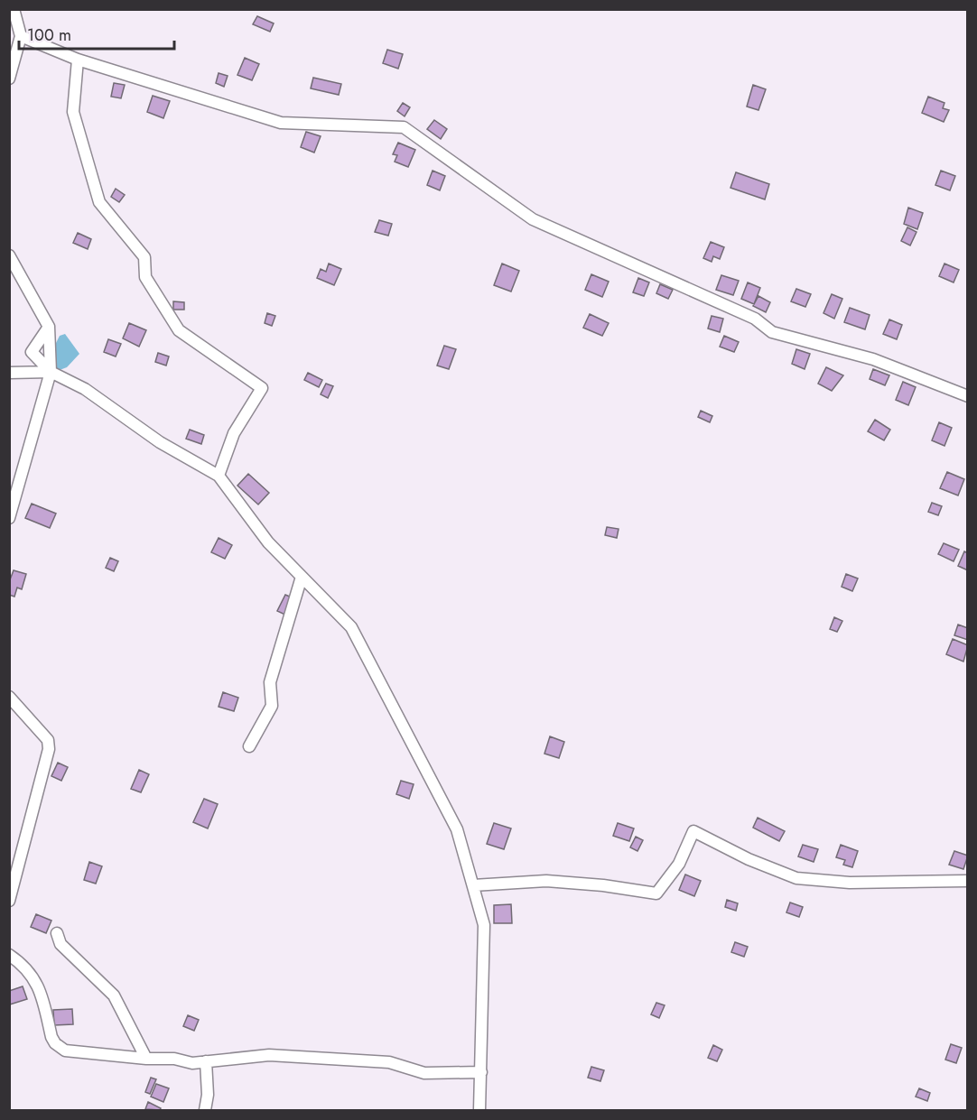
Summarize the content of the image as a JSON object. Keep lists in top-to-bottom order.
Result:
{
  "scale_bar": "100 m"
}
